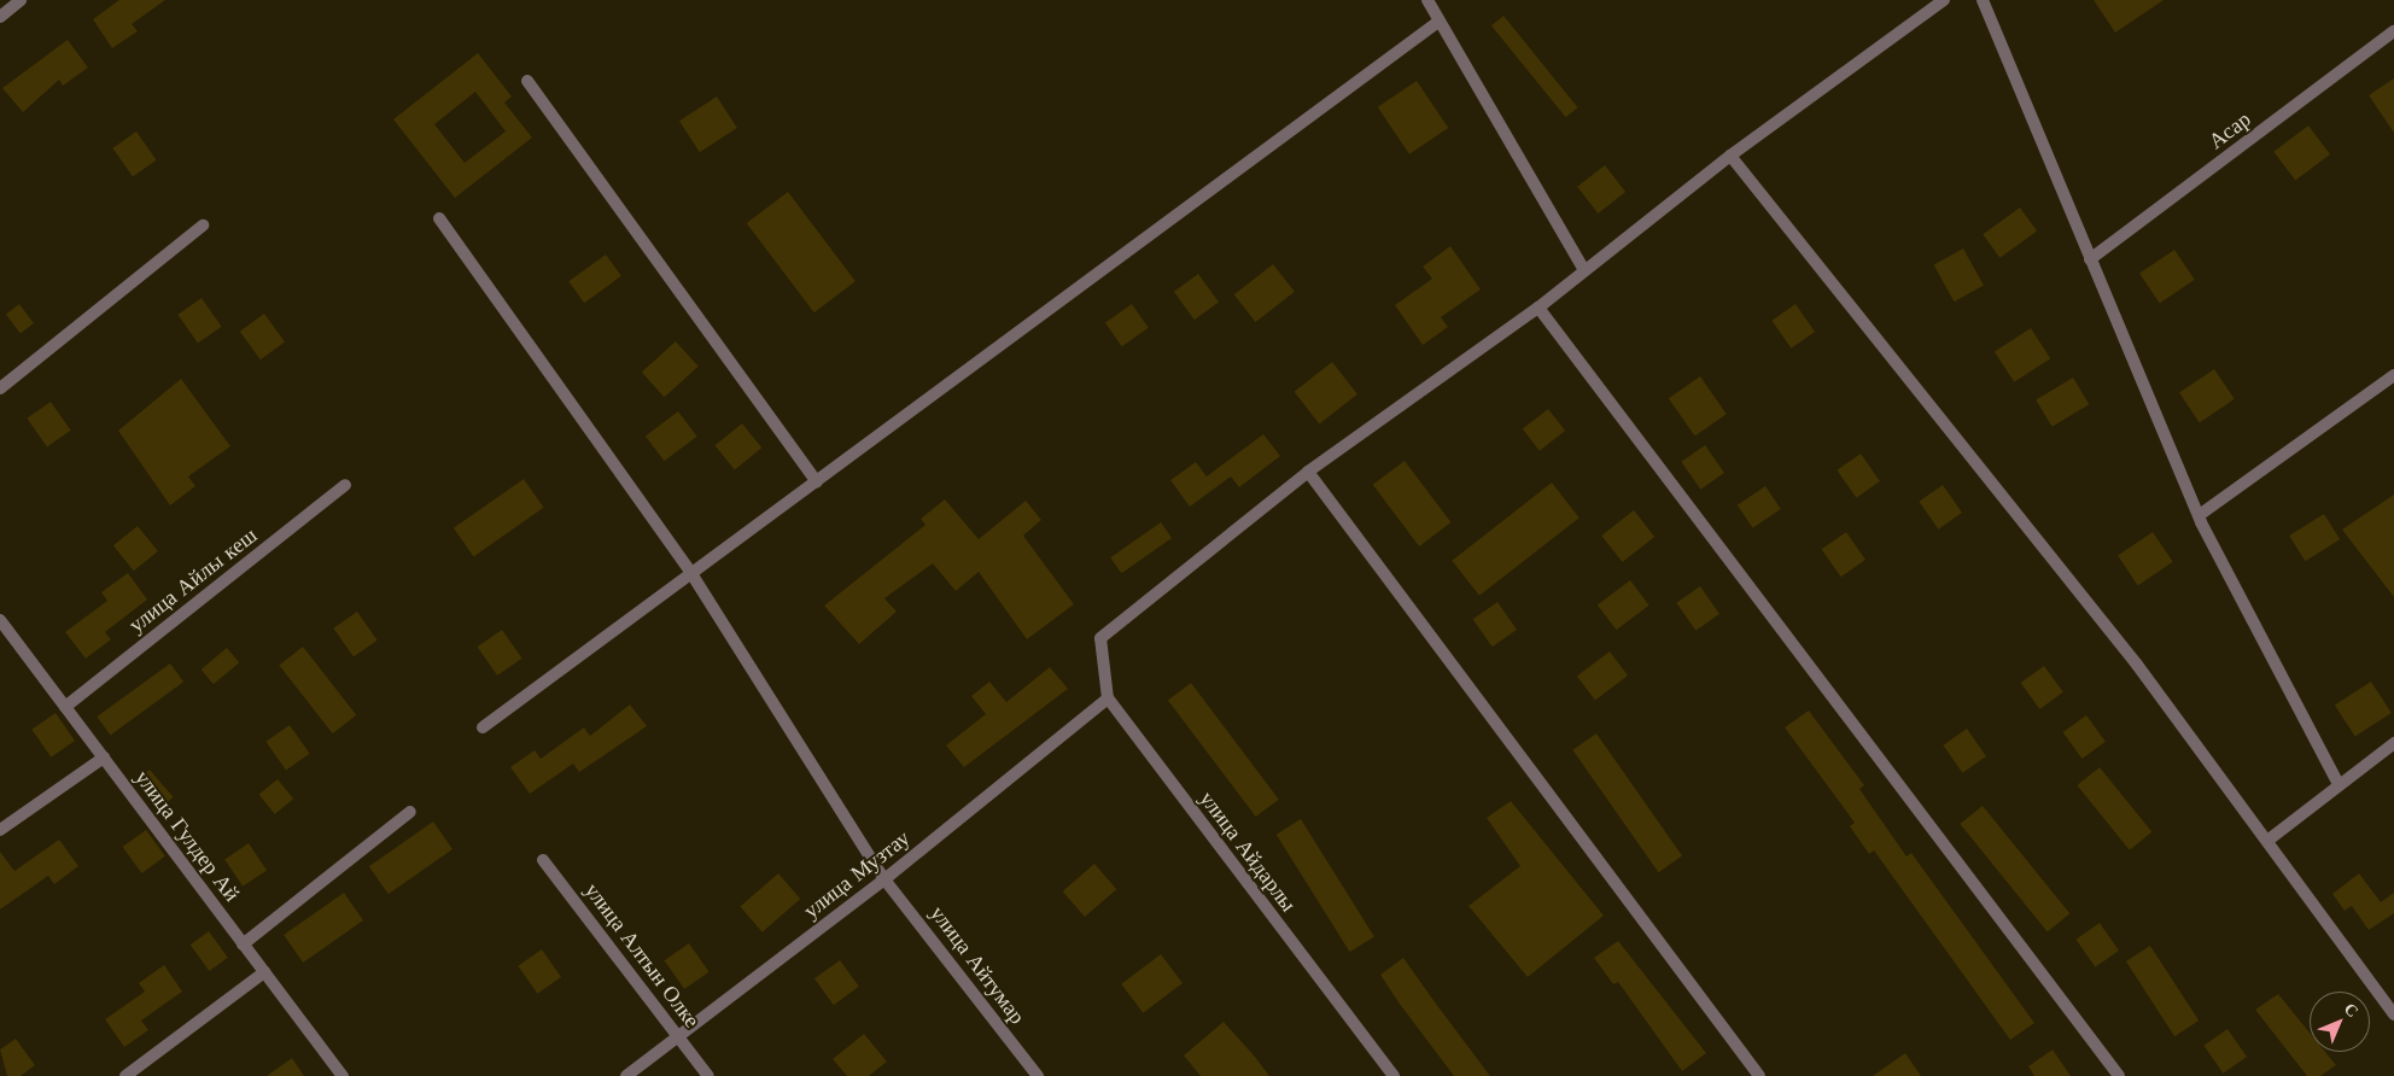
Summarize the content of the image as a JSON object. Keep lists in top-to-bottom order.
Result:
{
  "streets": {
    "street": [
      "Асар",
      "улица Айлы кеш",
      "улица Гулдер Ай",
      "улица Айдарлы",
      "улица Музтау",
      "улица Алтын Олке",
      "улица Айтумар"
    ]
  },
  "crossings": [
    ["улица Айлы кеш", "улица Гулдер Ай"],
    ["улица Айдарлы", "улица Музтау"],
    ["улица Музтау", "улица Алтын Олке"],
    ["улица Музтау", "улица Айтумар"]
  ],
  "north": "top right"
}
